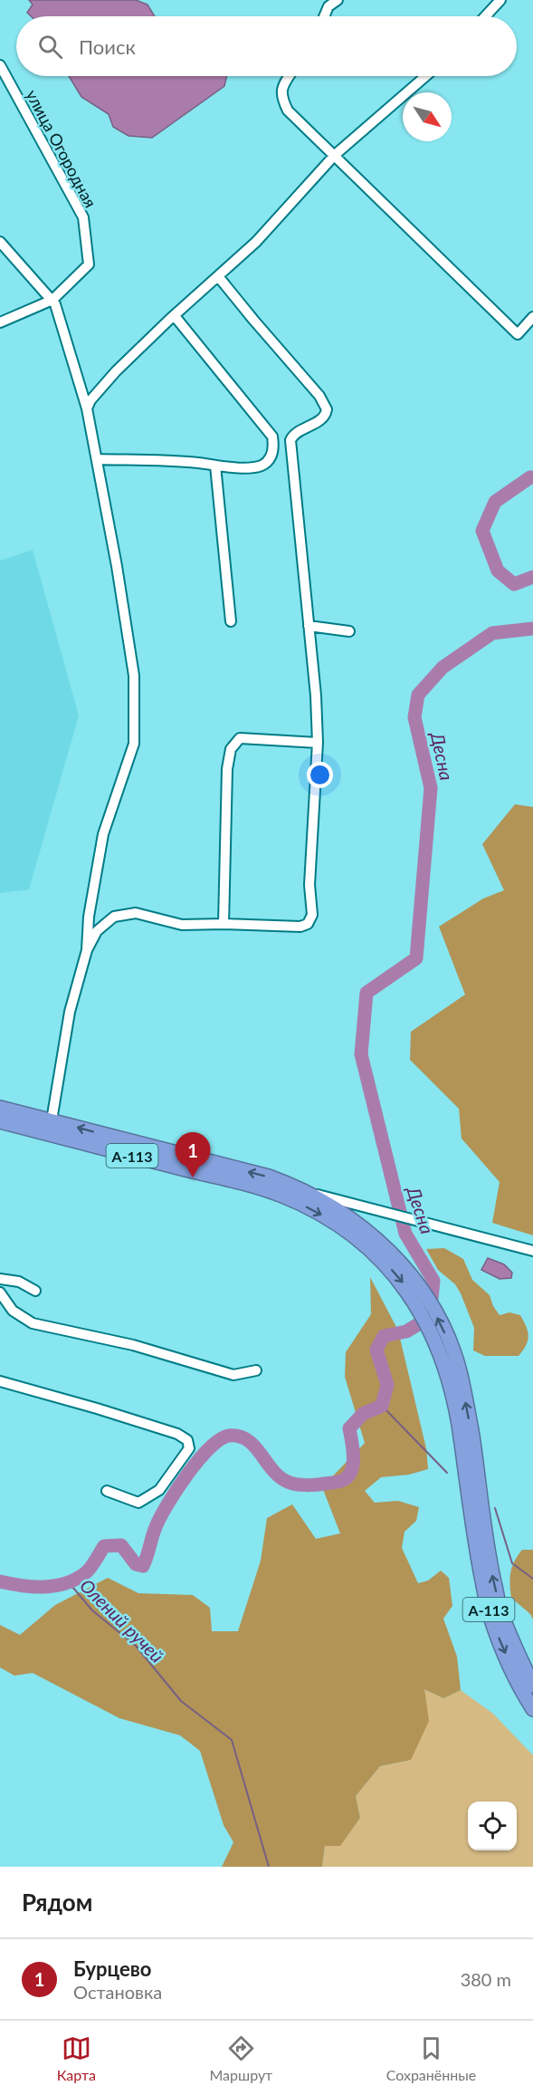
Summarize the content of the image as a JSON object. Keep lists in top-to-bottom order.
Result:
{
  "streets": {
    "highway": ["А-113"],
    "street": ["улица Огородная"]
  },
  "water": ["Десна", "Олений ручей"],
  "north": "bottom right",
  "page": {
    "search": "Поиск",
    "pins": "1",
    "heading": "Рядом",
    "list": [
      {
        "mark": "1",
        "name": "Бурцево",
        "note": "Остановка",
        "value": "380 m"
      }
    ],
    "nav": ["Карта", "Маршрут", "Сохранённые"]
  }
}
